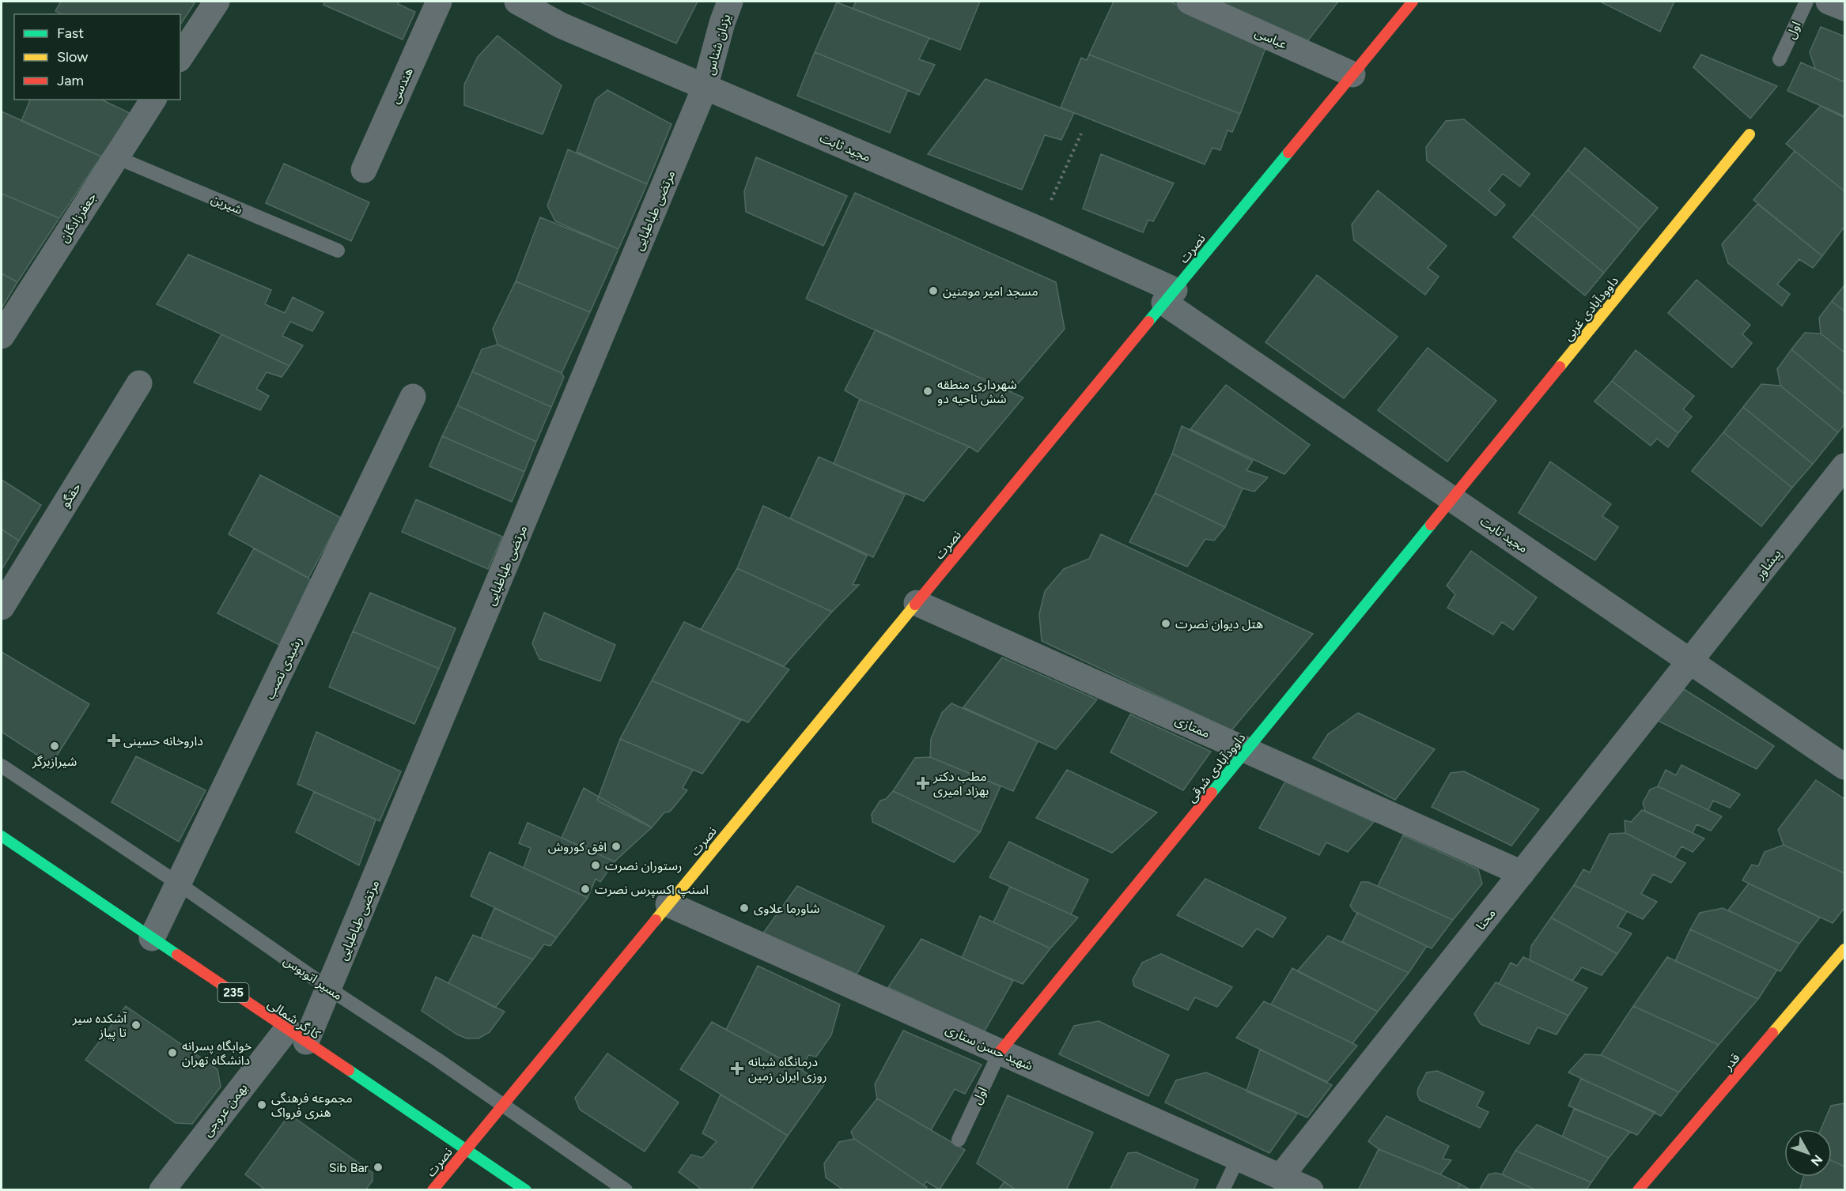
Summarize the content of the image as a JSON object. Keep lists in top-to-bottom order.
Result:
{
  "streets": {
    "main road": [
      "نصرت",
      "داوودآبادی غربی",
      "داوودآبادی شرقی",
      "235",
      "کارگر شمالی",
      "قدر"
    ],
    "street": [
      "عباسی",
      "یزدان شناس",
      "هندسی",
      "مجید ثابت",
      "مرتضی طباطبایی",
      "جعفرزادگان",
      "حقگو",
      "پیشاور",
      "رشیدی نصب",
      "ممتازی",
      "محنا",
      "شهید حسن ستاری",
      "بهمن عروجی"
    ],
    "lane": ["اول", "شیرین", "مسیر اتوبوس"]
  },
  "crossings": [
    ["اول", "داوودآبادی شرقی"],
    ["اول", "شهید حسن ستاری"],
    ["عباسی", "نصرت"],
    ["یزدان شناس", "مجید ثابت"],
    ["یزدان شناس", "مرتضی طباطبایی"],
    ["مجید ثابت", "مرتضی طباطبایی"],
    ["مجید ثابت", "نصرت"],
    ["مجید ثابت", "داوودآبادی غربی"],
    ["مجید ثابت", "پیشاور"],
    ["مجید ثابت", "داوودآبادی شرقی"],
    ["مجید ثابت", "محنا"],
    ["شیرین", "جعفرزادگان"],
    ["مرتضی طباطبایی", "مسیر اتوبوس"],
    ["مرتضی طباطبایی", "کارگر شمالی"],
    ["مرتضی طباطبایی", "بهمن عروجی"],
    ["نصرت", "ممتازی"],
    ["نصرت", "مسیر اتوبوس"],
    ["نصرت", "کارگر شمالی"],
    ["نصرت", "شهید حسن ستاری"],
    ["داوودآبادی غربی", "داوودآبادی شرقی"],
    ["پیشاور", "محنا"],
    ["رشیدی نصب", "مسیر اتوبوس"],
    ["رشیدی نصب", "کارگر شمالی"],
    ["ممتازی", "داوودآبادی شرقی"],
    ["ممتازی", "محنا"],
    ["داوودآبادی شرقی", "شهید حسن ستاری"],
    ["محنا", "شهید حسن ستاری"],
    ["کارگر شمالی", "بهمن عروجی"]
  ],
  "places": {
    "other": [
      "مسجد امیر مومنین",
      "شهرداری منطقه شش ناحیه دو",
      "هتل دیوان نصرت",
      "شیرازبرگر",
      "افق کوروش",
      "رستوران نصرت",
      "اسنپ اکسپرس نصرت",
      "شاورما علاوی",
      "آشکده سیر تا پیاز",
      "خوابگاه پسرانه دانشگاه تهران",
      "مجموعه فرهنگی هنری فرواک",
      "Sib Bar"
    ],
    "health": ["داروخانه حسینی", "مطب دکتر بهزاد امیری", "درمانگاه شبانه روزی ایران زمین"]
  },
  "legend": ["Fast", "Slow", "Jam"],
  "north": "bottom right"
}
